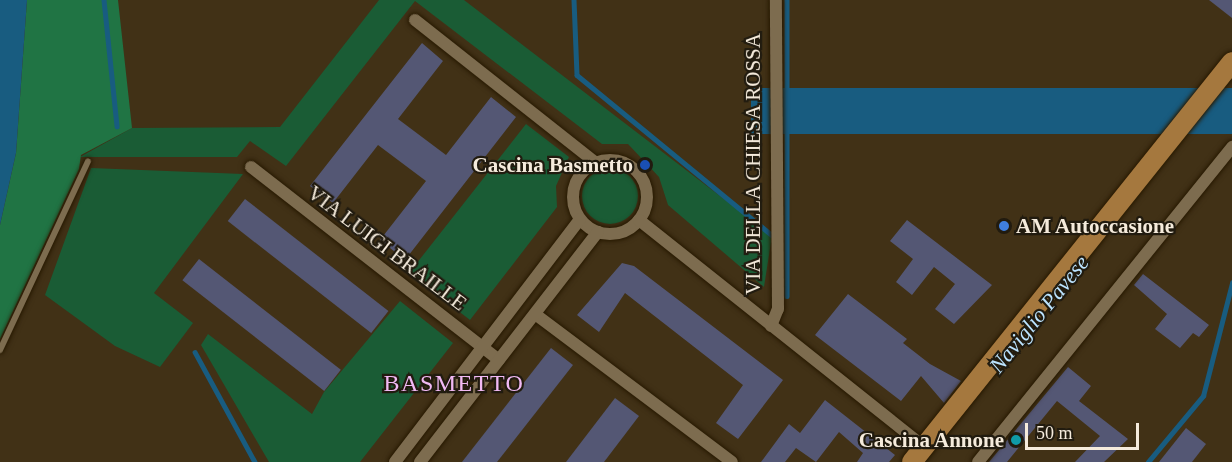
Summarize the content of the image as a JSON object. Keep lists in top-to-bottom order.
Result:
{
  "streets": {
    "street": ["VIA DELLA CHIESA ROSSA", "VIA LUIGI BRAILLE"]
  },
  "districts": ["BASMETTO"],
  "water": ["Naviglio Pavese"],
  "places": ["Cascina Basmetto", "AM Autoccasione", "Cascina Annone"],
  "scale_bar": "50 m"
}
